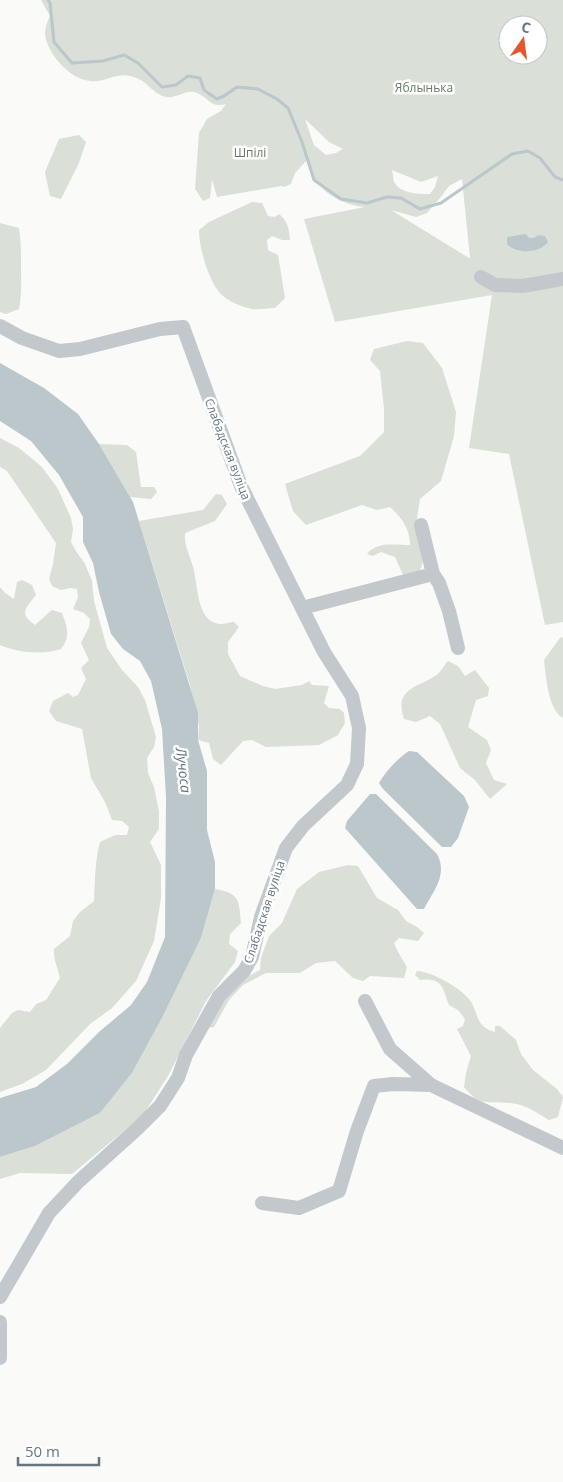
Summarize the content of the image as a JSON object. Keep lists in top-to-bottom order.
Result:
{
  "streets": {
    "street": ["Слабадская вуліца"]
  },
  "water": ["Лучоса"],
  "parks": ["Яблынька", "Шпілі"],
  "scale_bar": "50 m",
  "north": "top"
}
